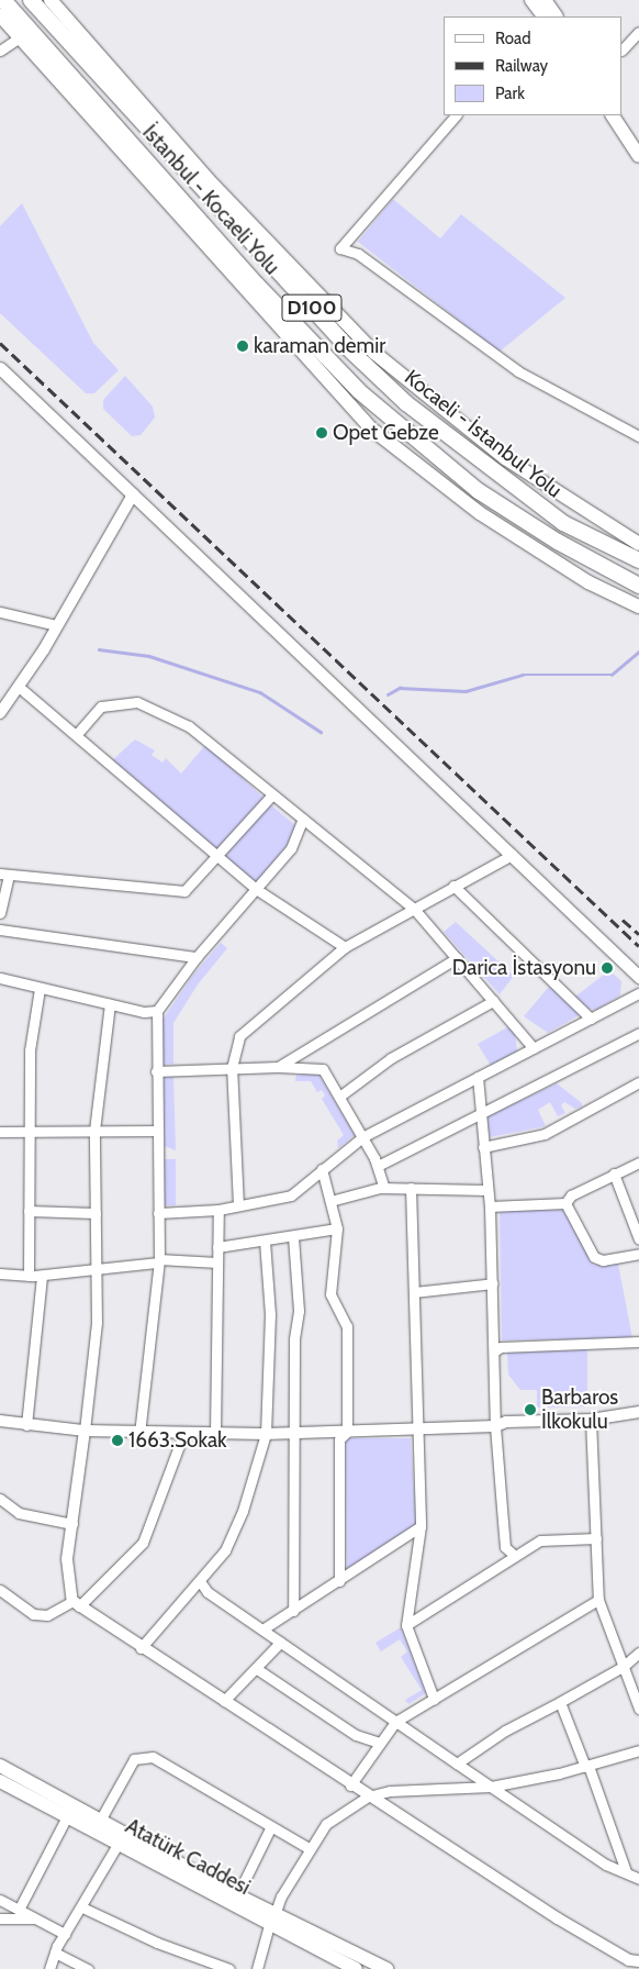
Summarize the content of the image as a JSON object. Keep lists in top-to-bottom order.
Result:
{
  "streets": {
    "highway": ["İstanbul - Kocaeli Yolu", "D100", "Kocaeli - İstanbul Yolu"],
    "main road": ["Atatürk Caddesi"]
  },
  "places": [
    "karaman demir",
    "Opet Gebze",
    "Darica İstasyonu",
    "Barbaros İlkokulu",
    "1663.Sokak"
  ],
  "legend": ["Road", "Railway", "Park"]
}
